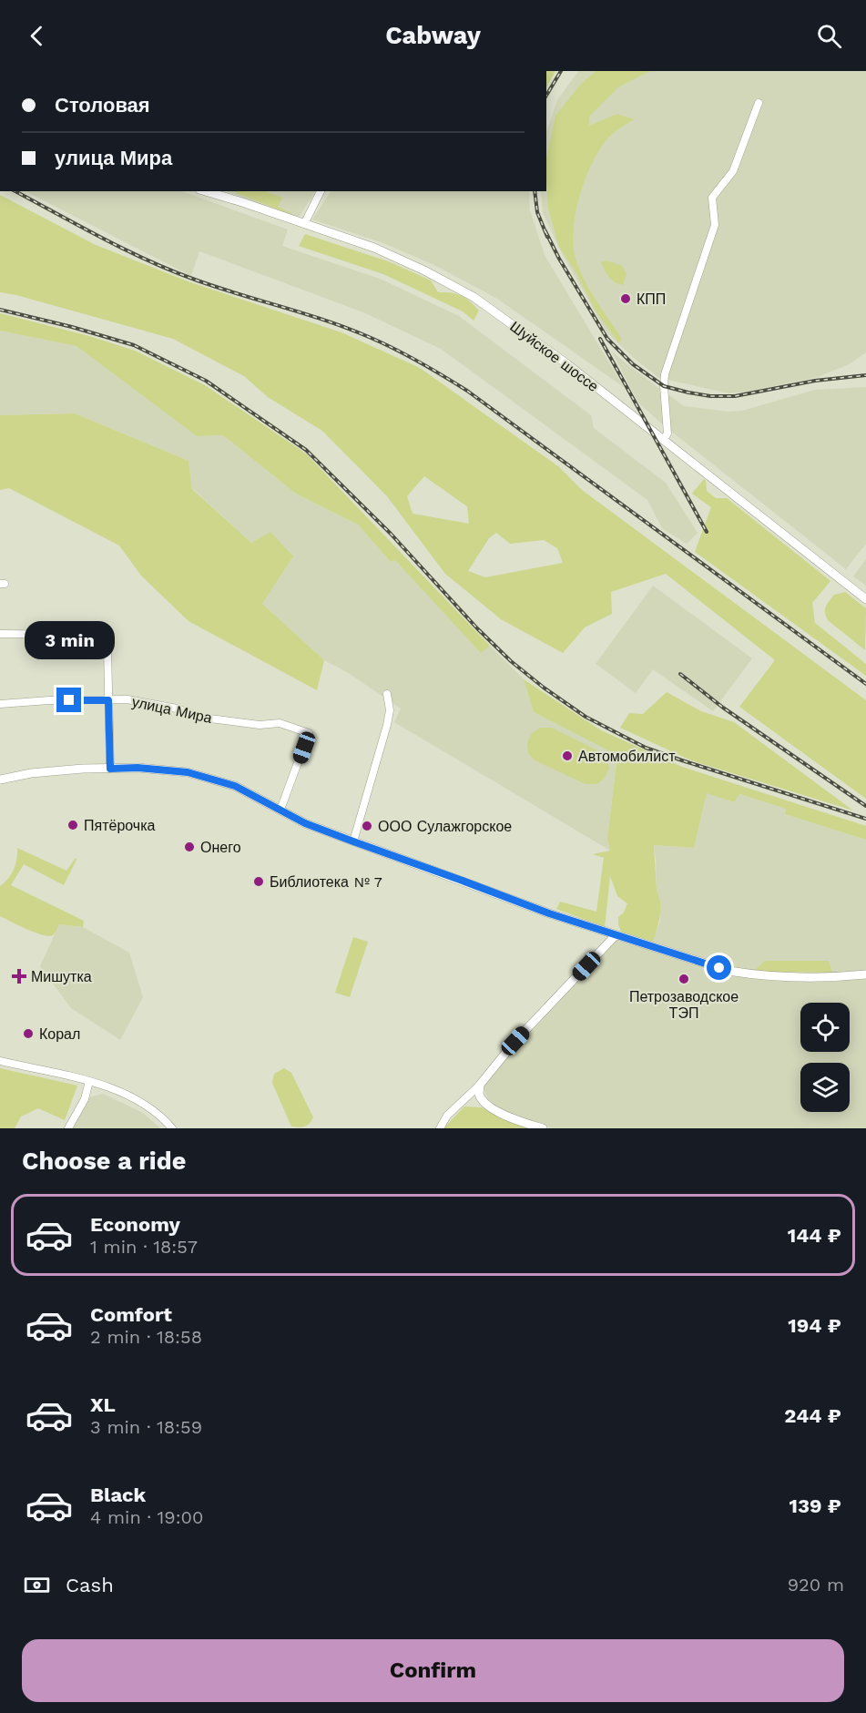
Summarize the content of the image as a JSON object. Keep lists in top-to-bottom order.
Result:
{
  "streets": {
    "main road": ["Шуйское шоссе"],
    "street": ["улица Мира"]
  },
  "places": {
    "other": [
      "КПП",
      "Автомобилист",
      "Пятёрочка",
      "ООО Сулажгорское",
      "Онего",
      "Библиотека № 7",
      "Петрозаводское ТЭП",
      "Корал"
    ],
    "health": ["Мишутка"]
  },
  "page": {
    "header": "Cabway",
    "banner": ["Столовая", "улица Мира"],
    "bubble": "3 min",
    "heading": "Choose a ride",
    "list": [
      {
        "name": "Economy",
        "note": "1 min · 18:57",
        "value": "144 ₽"
      },
      {
        "name": "Comfort",
        "note": "2 min · 18:58",
        "value": "194 ₽"
      },
      {
        "name": "XL",
        "note": "3 min · 18:59",
        "value": "244 ₽"
      },
      {
        "name": "Black",
        "note": "4 min · 19:00",
        "value": "139 ₽"
      }
    ],
    "pay": ["Cash", "920 m"],
    "buttons": "Confirm"
  }
}
